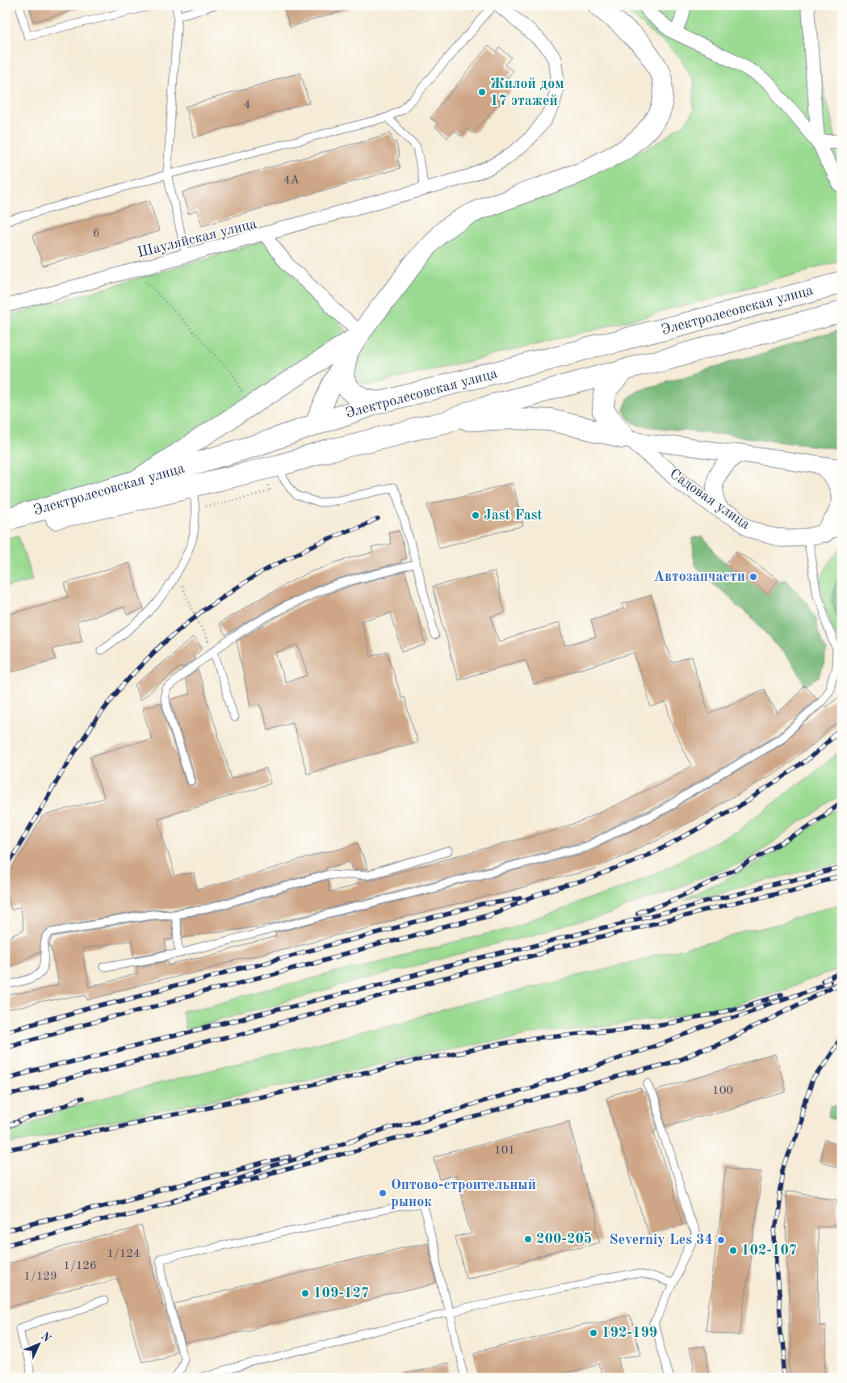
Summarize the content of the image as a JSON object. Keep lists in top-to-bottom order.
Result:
{
  "streets": {
    "main road": ["Электролесовская улица"],
    "street": ["Шауляйская улица", "Садовая улица"]
  },
  "places": [
    "Жилой дом 17 этажей",
    "Jast Fast",
    "Автозапчасти",
    "Оптово-строительный рынок",
    "200-205",
    "Severniy Les 34",
    "102-107",
    "109-127",
    "192-199"
  ],
  "house_numbers": [
    "4",
    "4А",
    "6",
    "100",
    "101",
    "1/124",
    "1/126",
    "1/129"
  ],
  "north": "top right"
}
